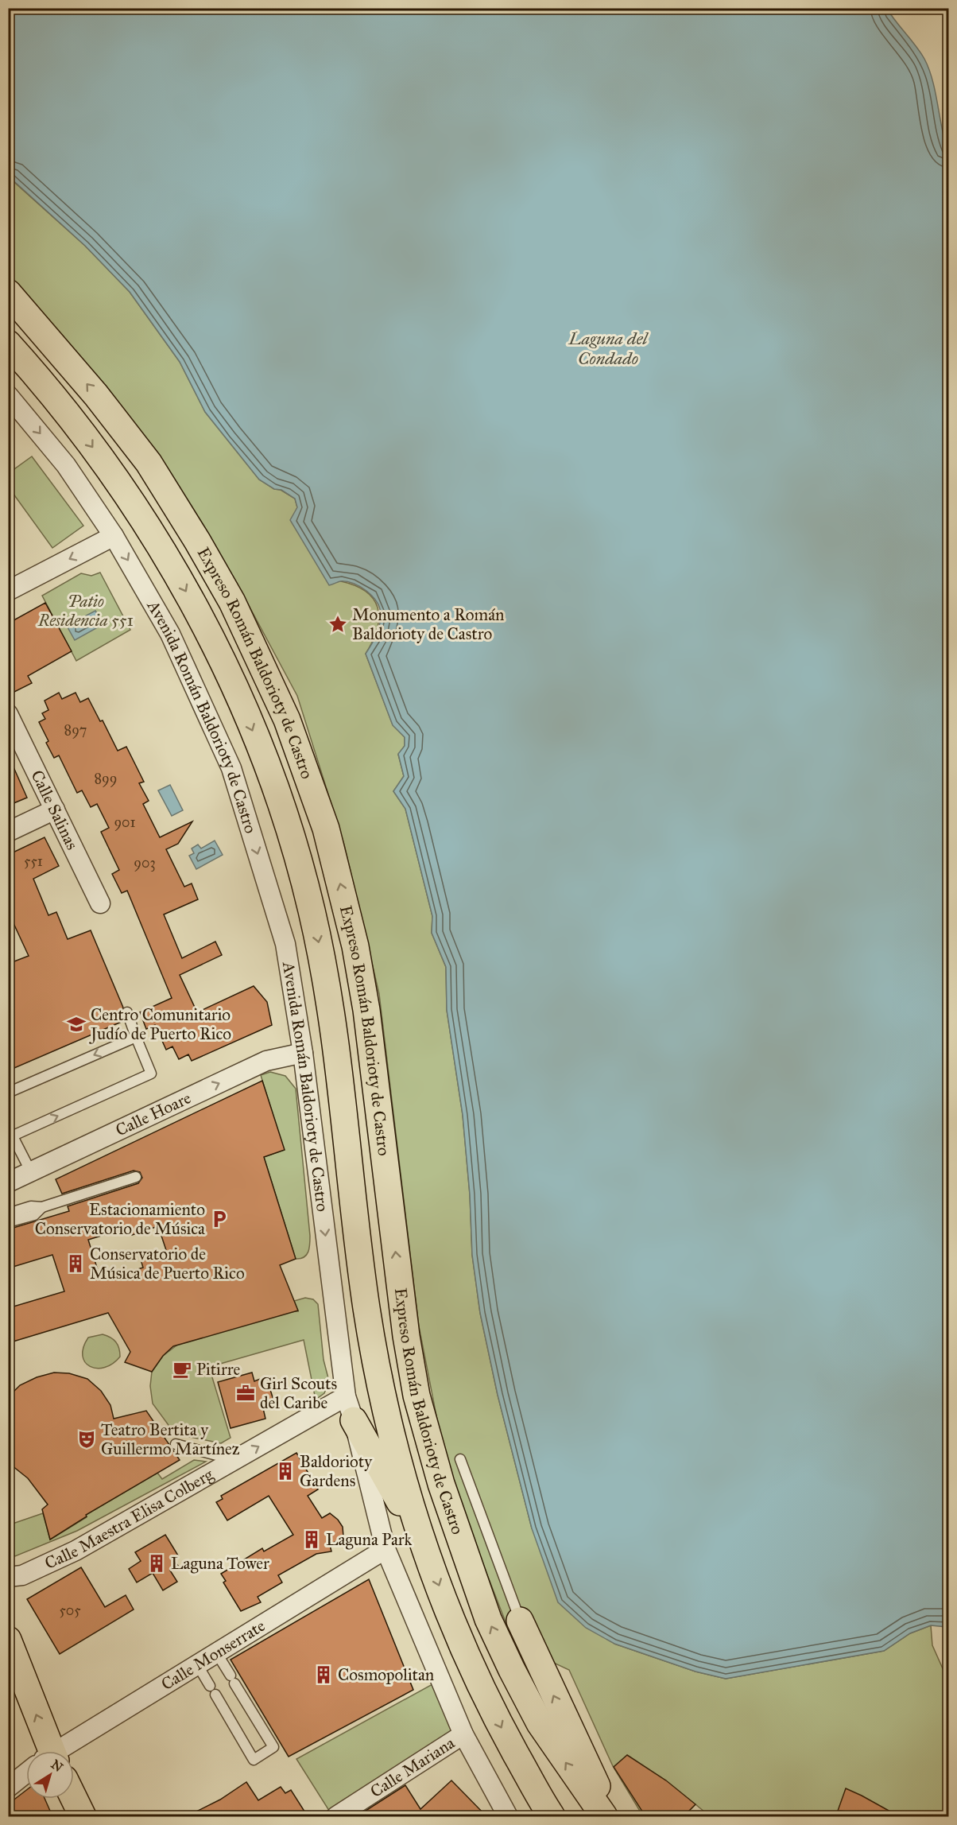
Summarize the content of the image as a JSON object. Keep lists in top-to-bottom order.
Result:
{
  "streets": {
    "main road": ["Expreso Román Baldorioty de Castro"],
    "street": [
      "Avenida Román Baldorioty de Castro",
      "Calle Salinas",
      "Calle Hoare",
      "Calle Maestra Elisa Colberg",
      "Calle Monserrate",
      "Calle Mariana"
    ]
  },
  "crossings": [
    ["Avenida Román Baldorioty de Castro", "Calle Hoare"],
    ["Avenida Román Baldorioty de Castro", "Calle Maestra Elisa Colberg"],
    ["Avenida Román Baldorioty de Castro", "Calle Monserrate"],
    ["Avenida Román Baldorioty de Castro", "Calle Mariana"]
  ],
  "one_way": ["Avenida Román Baldorioty de Castro", "Calle Hoare"],
  "water": ["Laguna del Condado"],
  "parks": ["Patio Residencia 551"],
  "places": {
    "place": ["Monumento a Román Baldorioty de Castro"],
    "school or university": ["Centro Comunitario Judío de Puerto Rico"],
    "parking": ["Estacionamiento Conservatorio de Música"],
    "building": [
      "Conservatorio de Música de Puerto Rico",
      "Baldorioty Gardens",
      "Laguna Park",
      "Laguna Tower",
      "Cosmopolitan"
    ],
    "cafe": ["Pitirre"],
    "office": ["Girl Scouts del Caribe"],
    "theatre": ["Teatro Bertita y Guillermo Martínez"]
  },
  "house_numbers": [
    "897",
    "899",
    "901",
    "551",
    "903",
    "505"
  ],
  "north": "top right"
}
